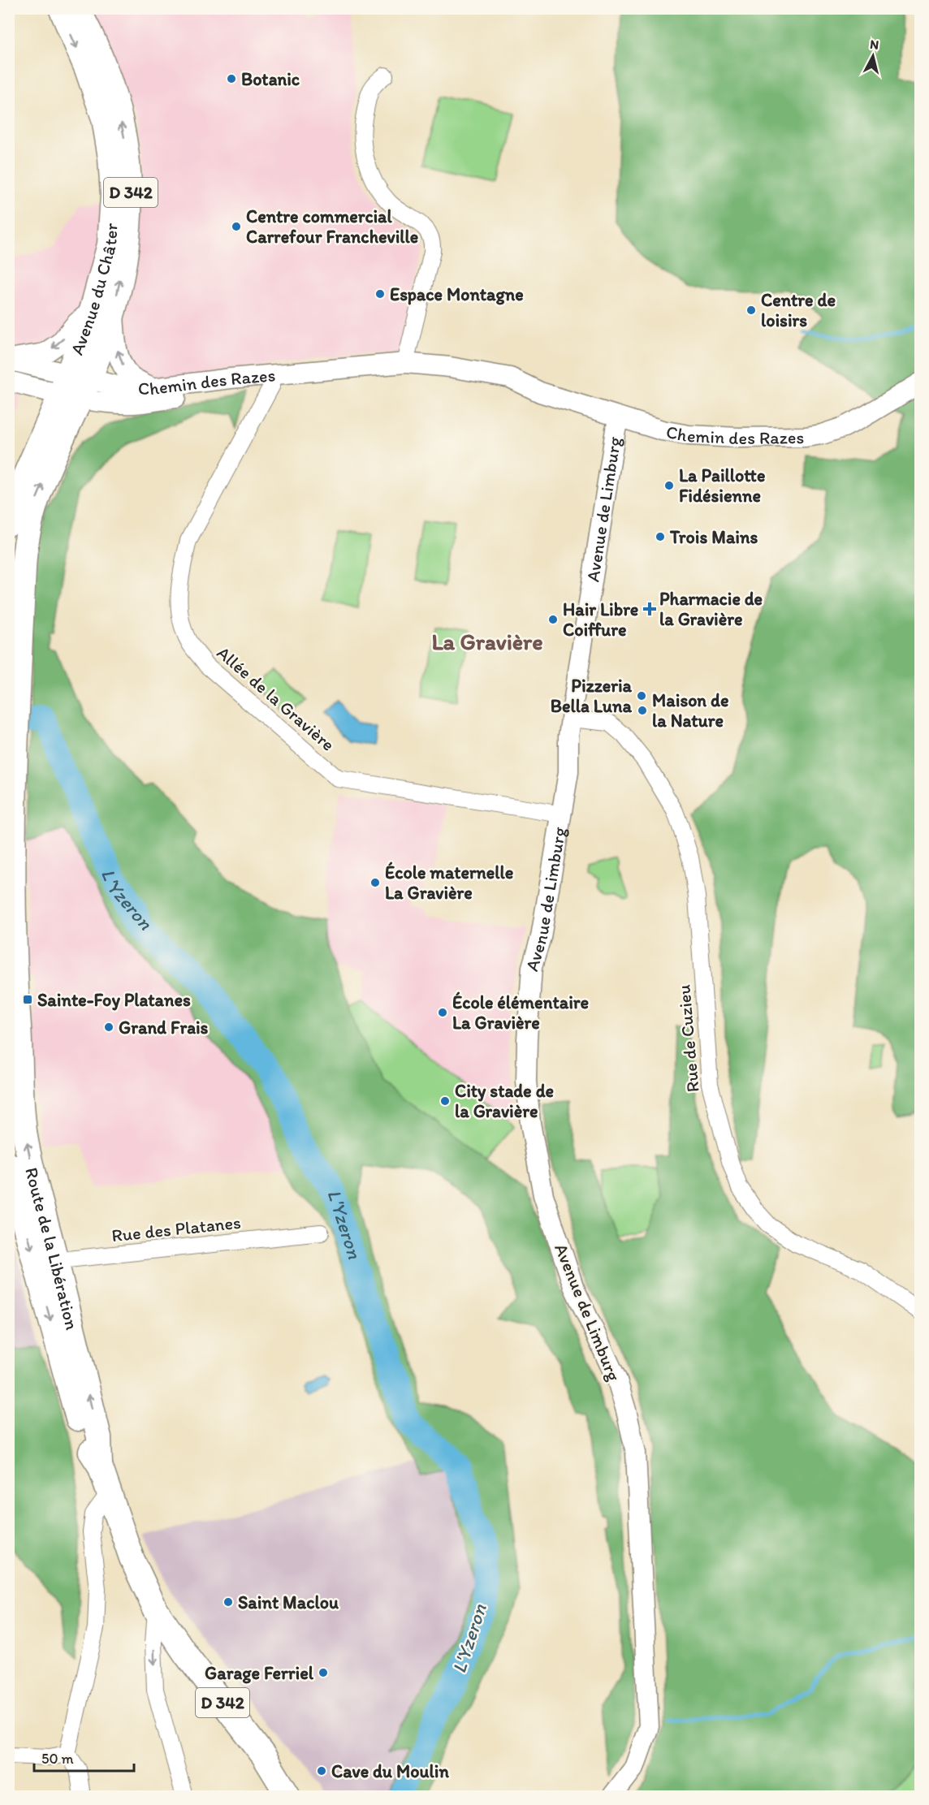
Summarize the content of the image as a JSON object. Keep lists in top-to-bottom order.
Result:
{
  "streets": {
    "main road": ["D 342", "Avenue du Châter", "Route de la Libération"],
    "street": [
      "Chemin des Razes",
      "Avenue de Limburg",
      "Allée de la Gravière",
      "Rue de Cuzieu",
      "Rue des Platanes"
    ]
  },
  "crossings": [
    ["D 342", "Avenue du Châter"],
    ["D 342", "Chemin des Razes"],
    ["D 342", "Route de la Libération"],
    ["Avenue du Châter", "Chemin des Razes"],
    ["Avenue du Châter", "Route de la Libération"],
    ["Chemin des Razes", "Avenue de Limburg"],
    ["Chemin des Razes", "Allée de la Gravière"],
    ["Chemin des Razes", "Route de la Libération"],
    ["Avenue de Limburg", "Allée de la Gravière"],
    ["Avenue de Limburg", "Rue de Cuzieu"],
    ["Rue des Platanes", "Route de la Libération"]
  ],
  "districts": ["La Gravière"],
  "water": ["L'Yzeron"],
  "places": {
    "other": [
      "Botanic",
      "Centre commercial Carrefour Francheville",
      "Espace Montagne",
      "Centre de loisirs",
      "La Paillotte Fidésienne",
      "Trois Mains",
      "Hair Libre Coiffure",
      "Pizzeria Bella Luna",
      "Maison de la Nature",
      "École maternelle La Gravière",
      "École élémentaire La Gravière",
      "Grand Frais",
      "City stade de la Gravière",
      "Saint Maclou",
      "Garage Ferriel",
      "Cave du Moulin"
    ],
    "health": ["Pharmacie de la Gravière"],
    "transit": ["Sainte-Foy Platanes"]
  },
  "scale_bar": "50 m",
  "north": "top"
}
